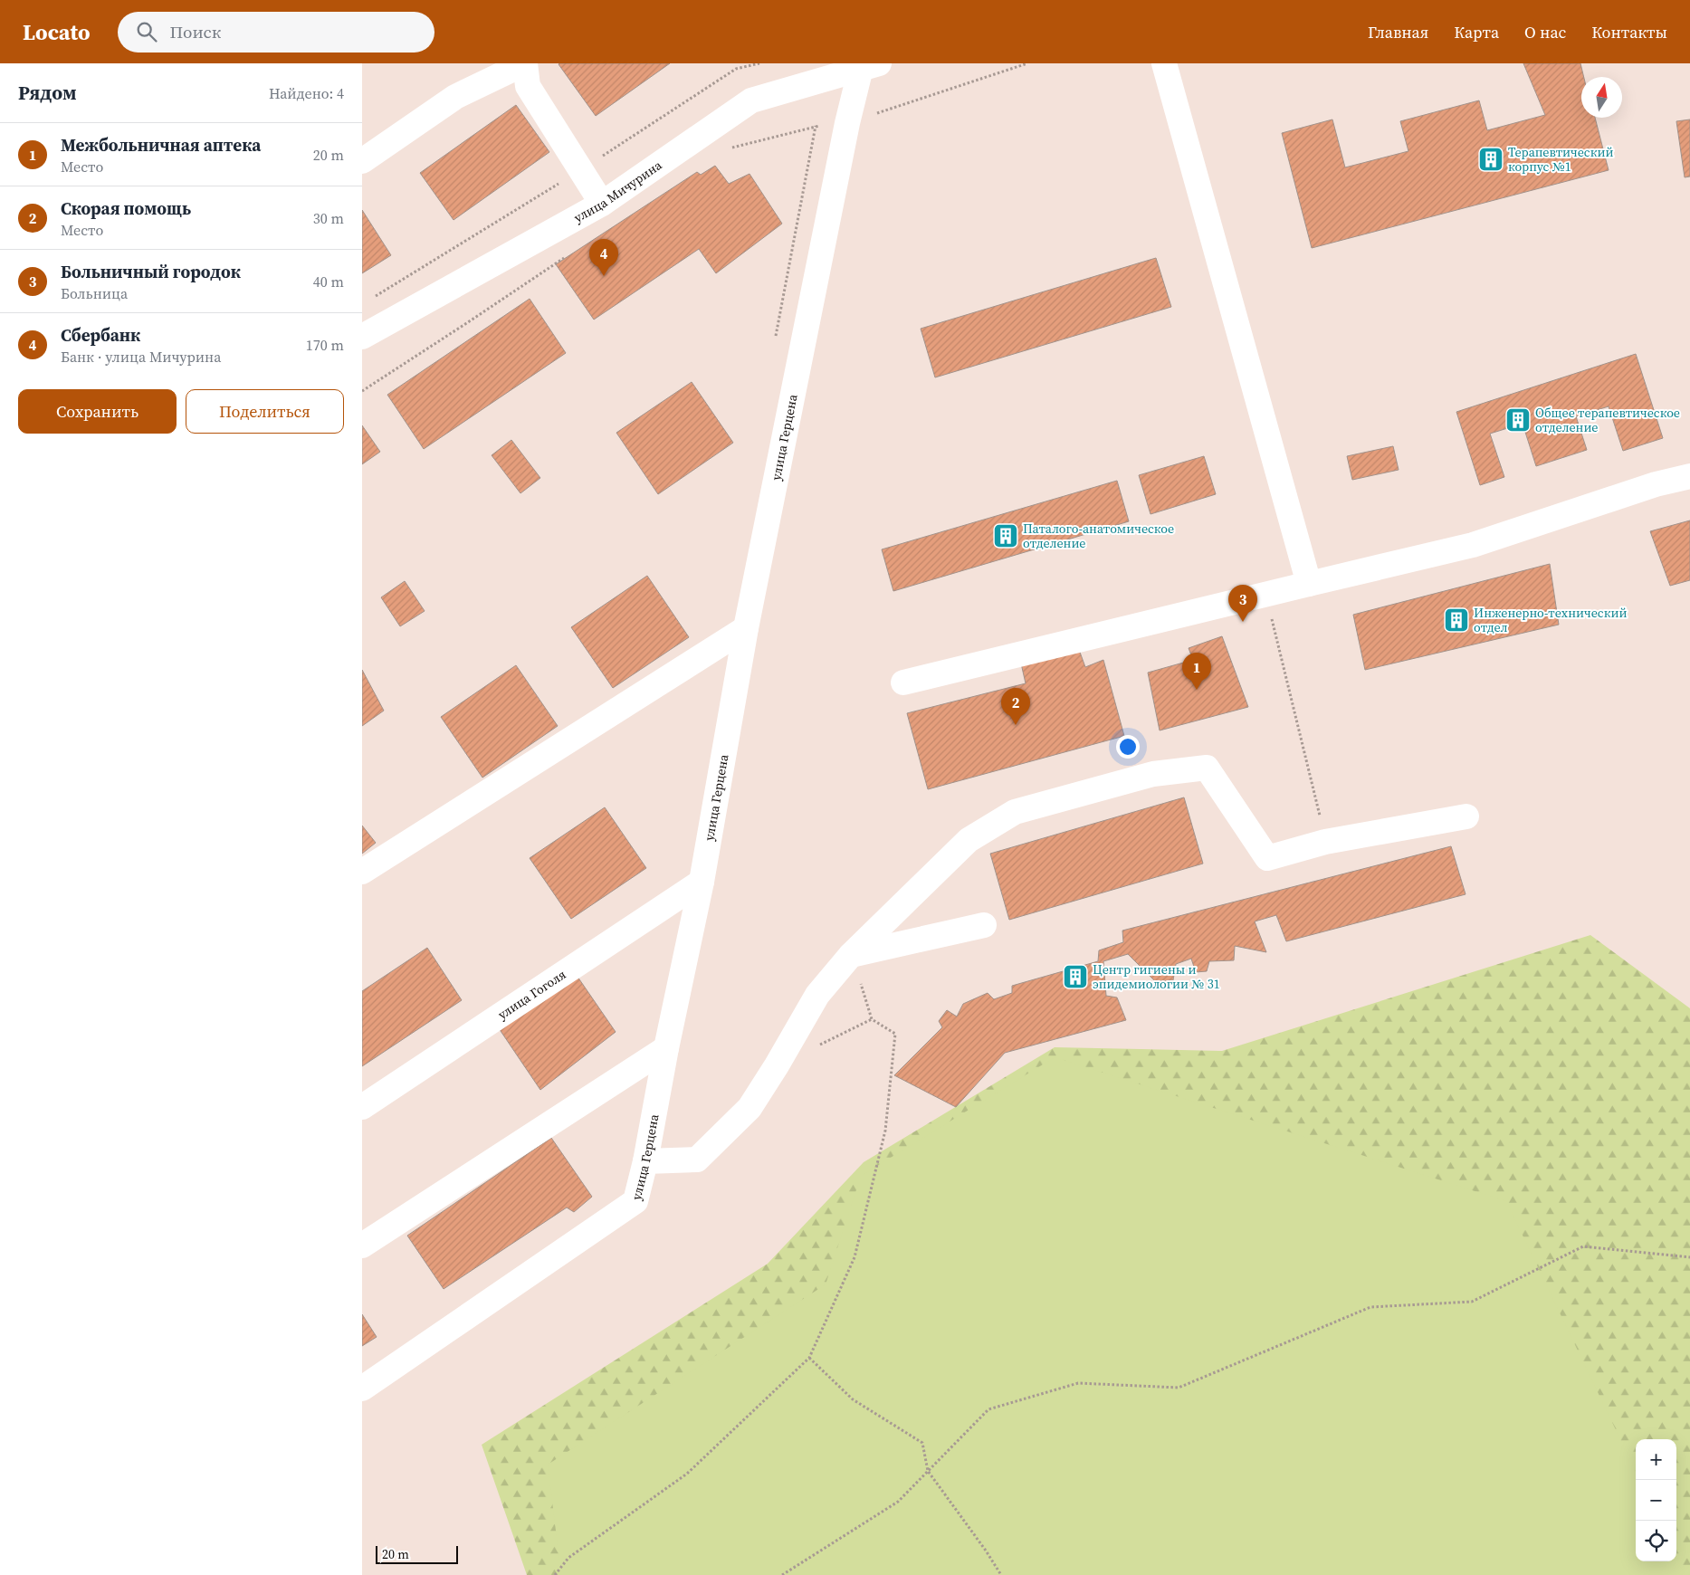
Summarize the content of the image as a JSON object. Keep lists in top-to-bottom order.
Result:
{
  "streets": {
    "street": ["улица Мичурина", "улица Герцена", "улица Гоголя"]
  },
  "crossings": [
    ["улица Мичурина", "улица Герцена"],
    ["улица Герцена", "улица Гоголя"]
  ],
  "places": {
    "building": [
      "Терапевтический корпус №1",
      "Общее терапевтическое отделение",
      "Паталого-анатомическое отделение",
      "Инженерно-технический отдел",
      "Центр гигиены и эпидемиологии № 31"
    ]
  },
  "scale_bar": "20 m",
  "north": "top",
  "page": {
    "header": "Locato",
    "search": "Поиск",
    "nav": [
      "Главная",
      "Карта",
      "О нас",
      "Контакты"
    ],
    "heading": ["Рядом", "Найдено: 4"],
    "list": [
      {
        "mark": "1",
        "name": "Межбольничная аптека",
        "note": "Место",
        "value": "20 m"
      },
      {
        "mark": "2",
        "name": "Скорая помощь",
        "note": "Место",
        "value": "30 m"
      },
      {
        "mark": "3",
        "name": "Больничный городок",
        "note": "Больница",
        "value": "40 m"
      },
      {
        "mark": "4",
        "name": "Сбербанк",
        "note": "Банк · улица Мичурина",
        "value": "170 m"
      }
    ],
    "pins": [
      "4",
      "3",
      "1",
      "2"
    ],
    "buttons": ["Сохранить", "Поделиться"],
    "map_buttons": ["+", "−"],
    "scale": "20 m"
  }
}
